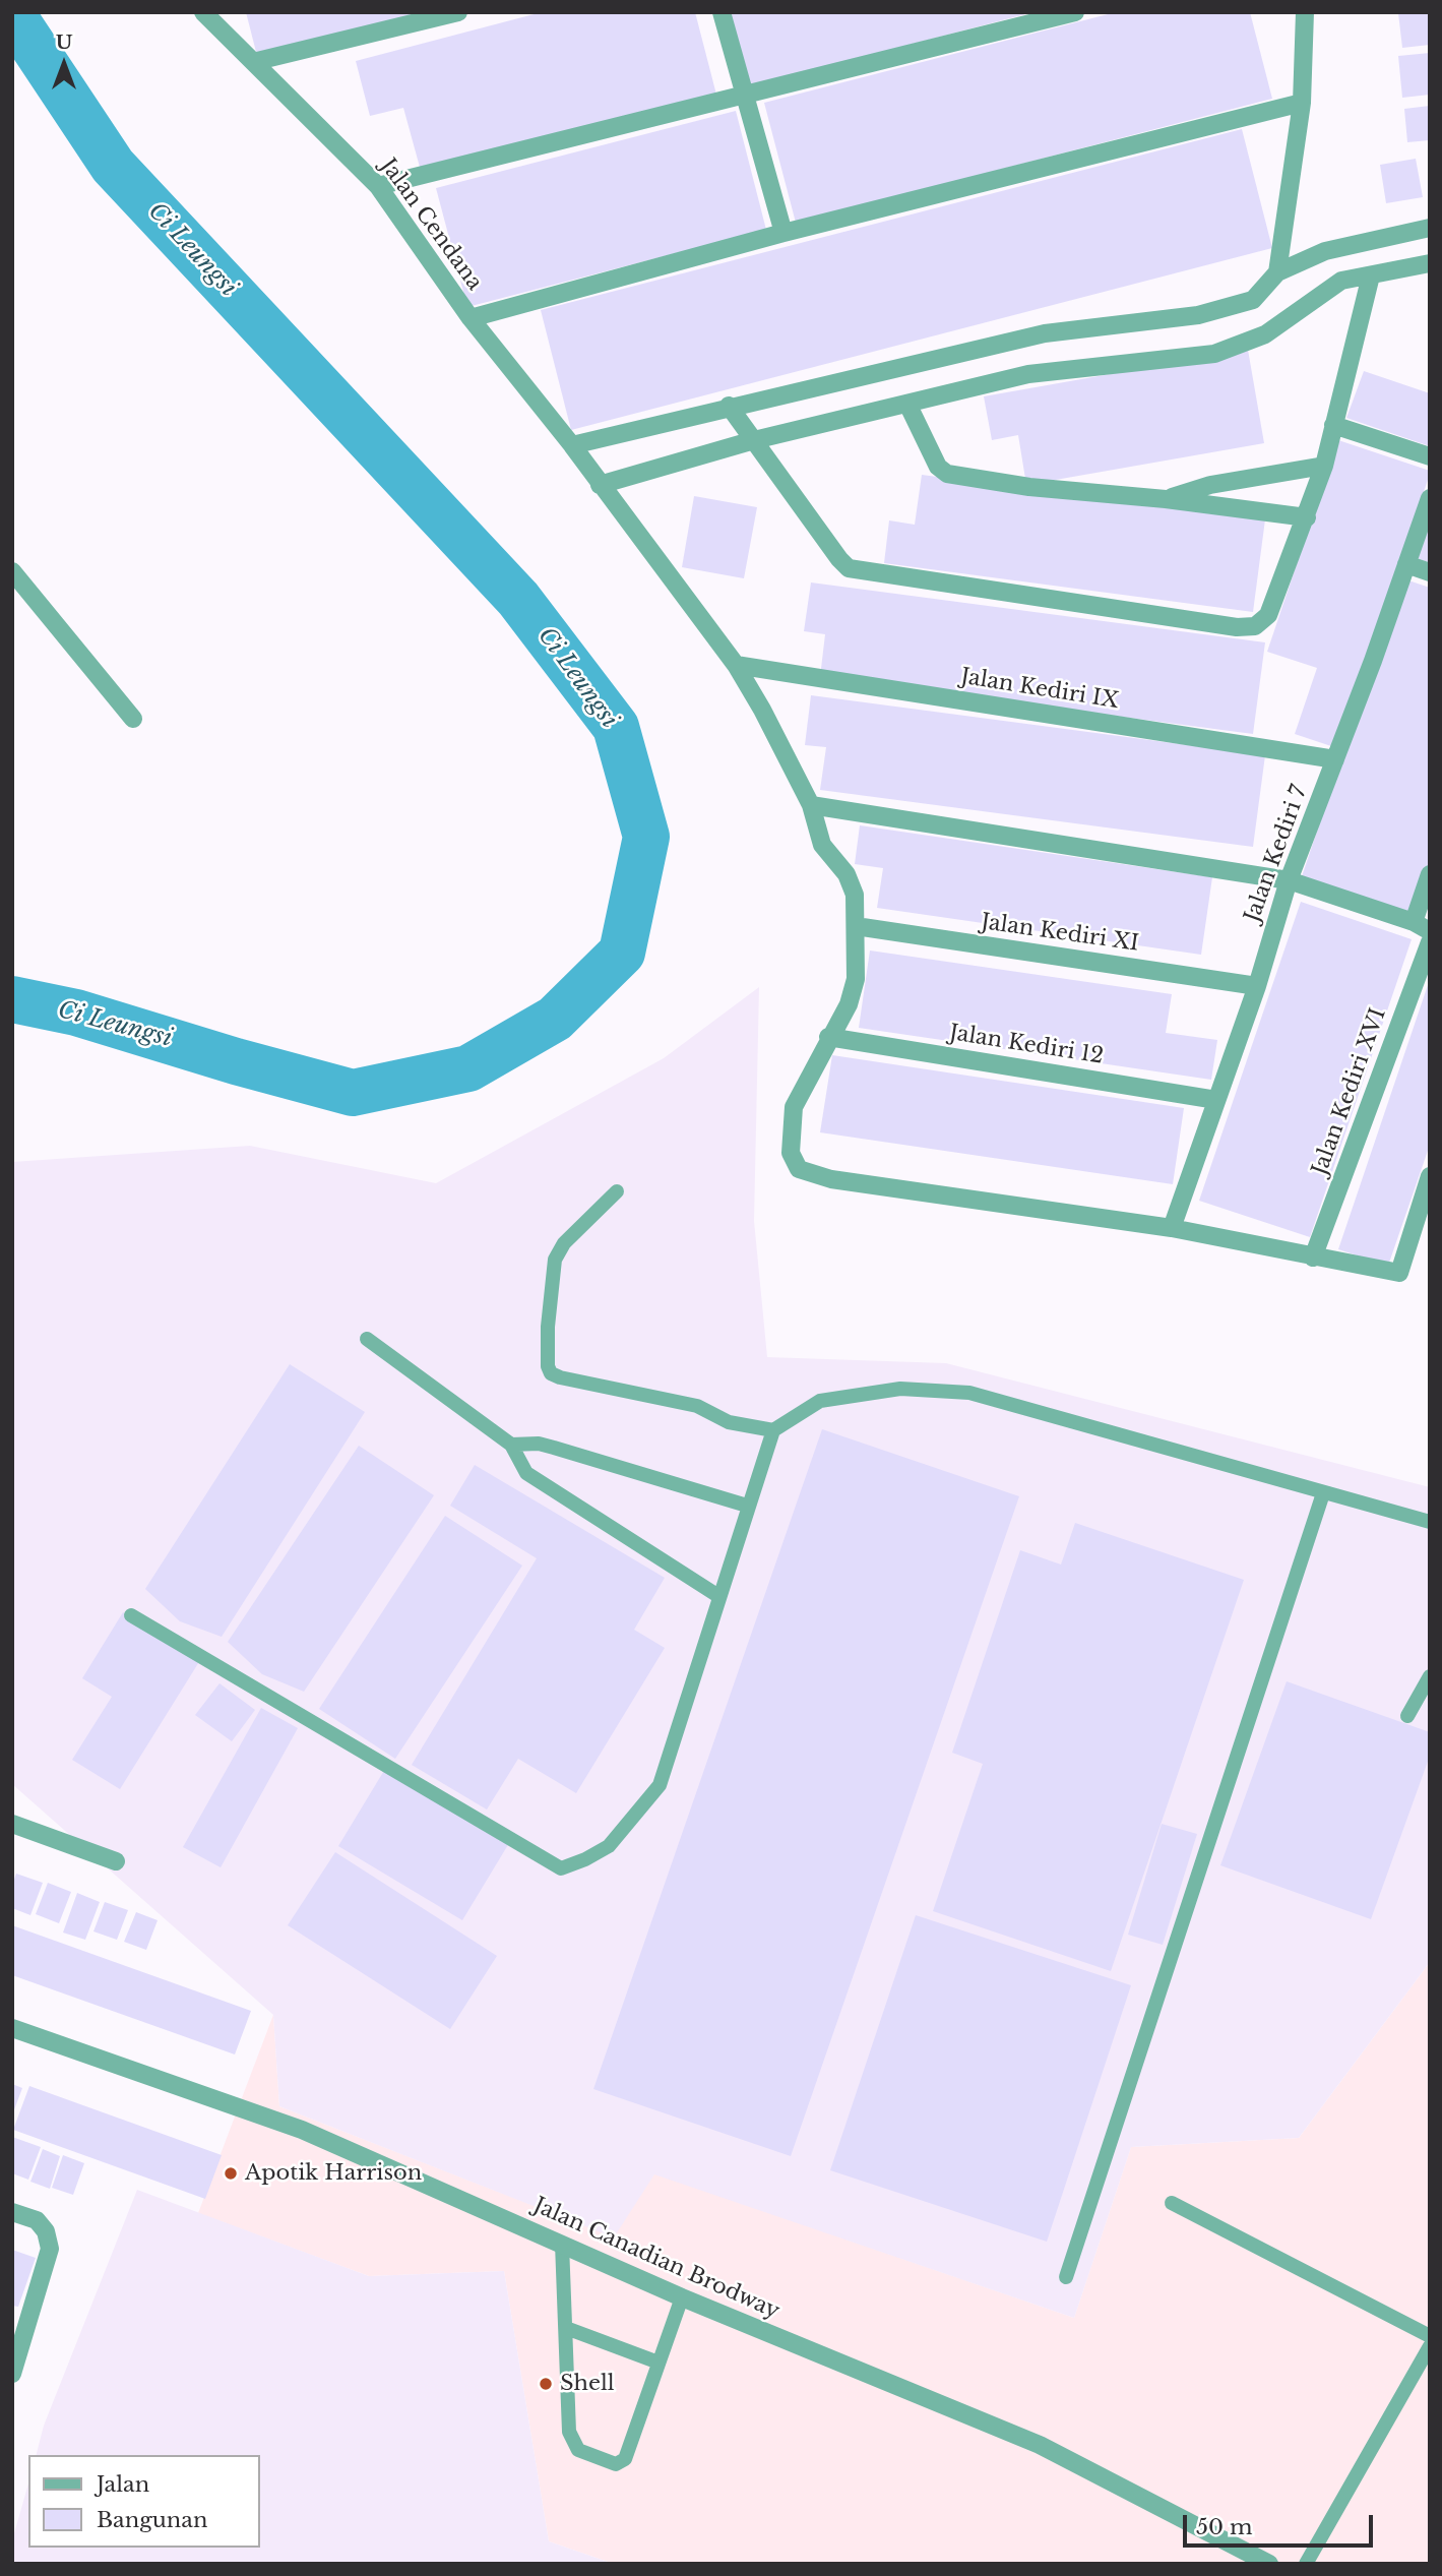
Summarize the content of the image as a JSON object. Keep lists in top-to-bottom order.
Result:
{
  "streets": {
    "street": [
      "Jalan Cendana",
      "Jalan Kediri IX",
      "Jalan Kediri 7",
      "Jalan Kediri XI",
      "Jalan Kediri 12",
      "Jalan Kediri XVI",
      "Jalan Canadian Brodway"
    ]
  },
  "crossings": [
    ["Jalan Cendana", "Jalan Kediri IX"],
    ["Jalan Cendana", "Jalan Kediri 7"],
    ["Jalan Cendana", "Jalan Kediri XI"],
    ["Jalan Cendana", "Jalan Kediri 12"],
    ["Jalan Kediri IX", "Jalan Kediri 7"],
    ["Jalan Kediri 7", "Jalan Kediri XI"],
    ["Jalan Kediri 7", "Jalan Kediri 12"]
  ],
  "water": ["Ci Leungsi"],
  "places": ["Apotik Harrison", "Shell"],
  "legend": ["Jalan", "Bangunan"],
  "scale_bar": "50 m",
  "north": "top"
}
